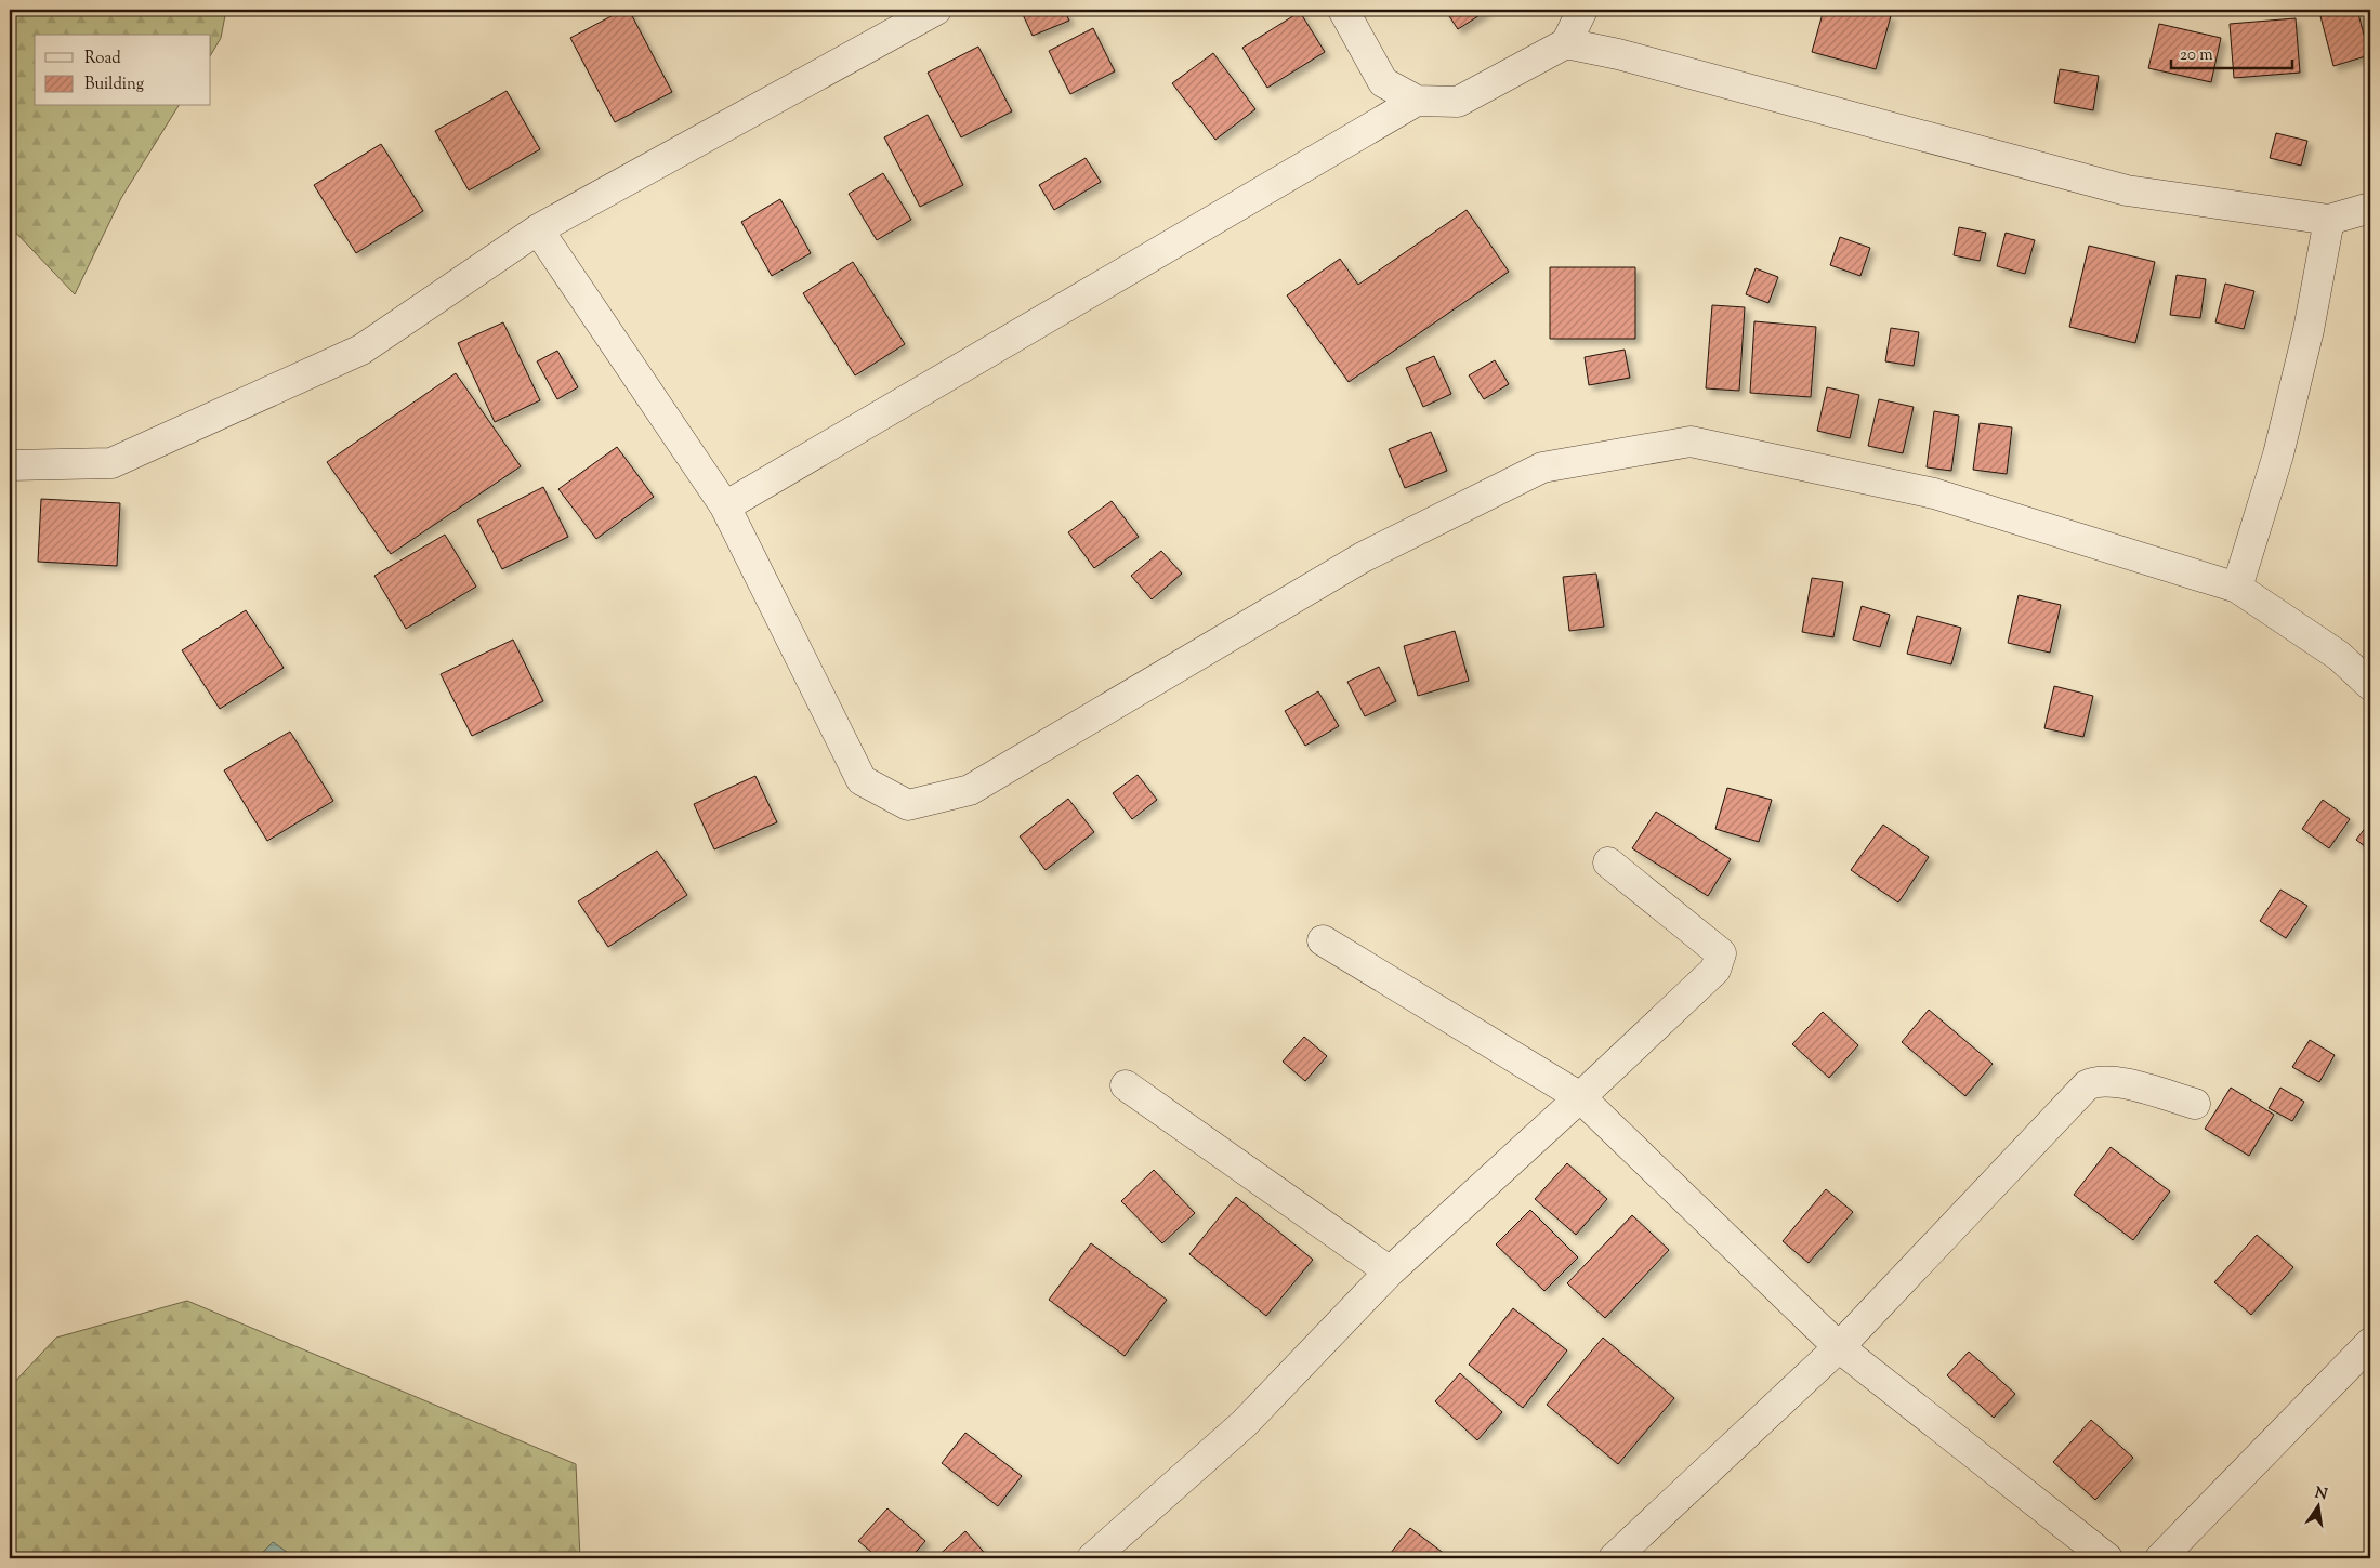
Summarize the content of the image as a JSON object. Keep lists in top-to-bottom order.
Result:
{
  "legend": ["Road", "Building"],
  "scale_bar": "20 m",
  "north": "top"
}
